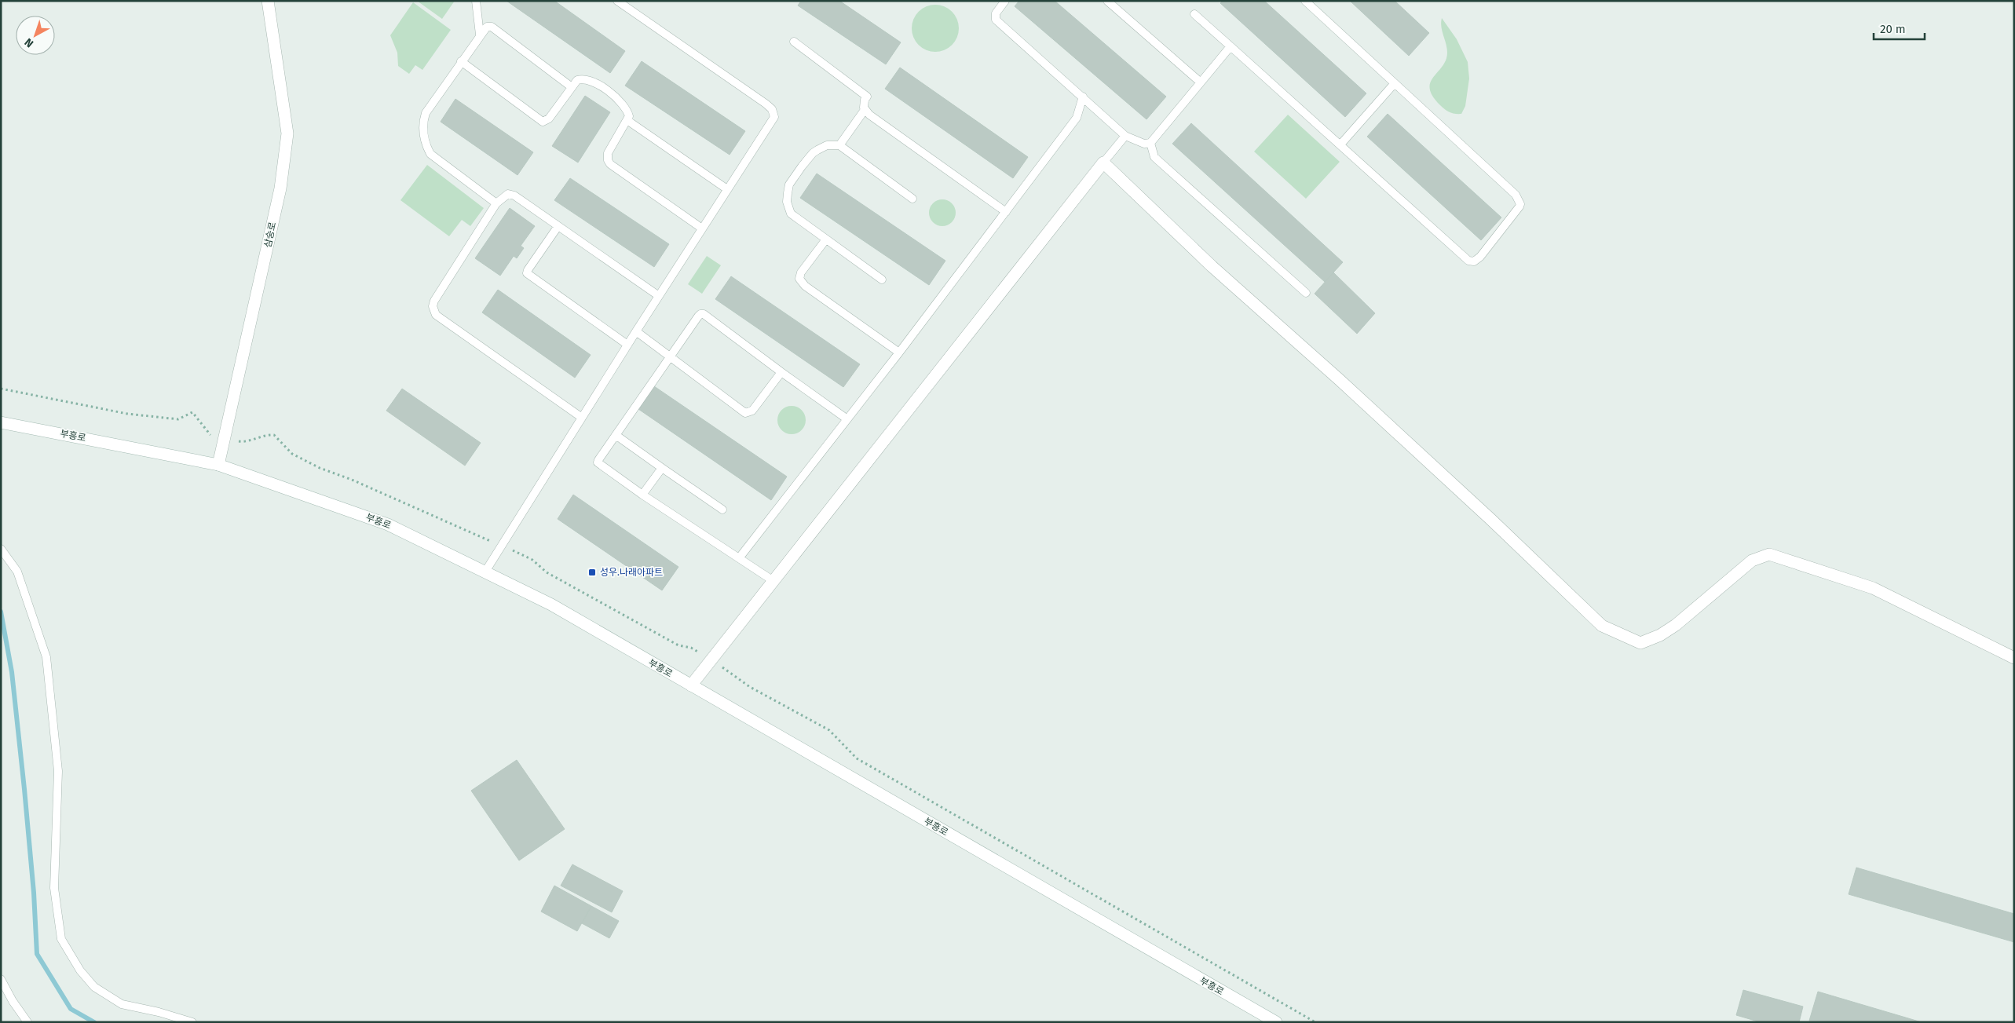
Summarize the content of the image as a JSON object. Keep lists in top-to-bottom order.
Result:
{
  "streets": {
    "street": ["삼숭로", "부흥로"]
  },
  "crossings": [
    ["삼숭로", "부흥로"]
  ],
  "places": {
    "transit": ["성우.나래아파트"]
  },
  "scale_bar": "20 m",
  "north": "bottom left"
}
